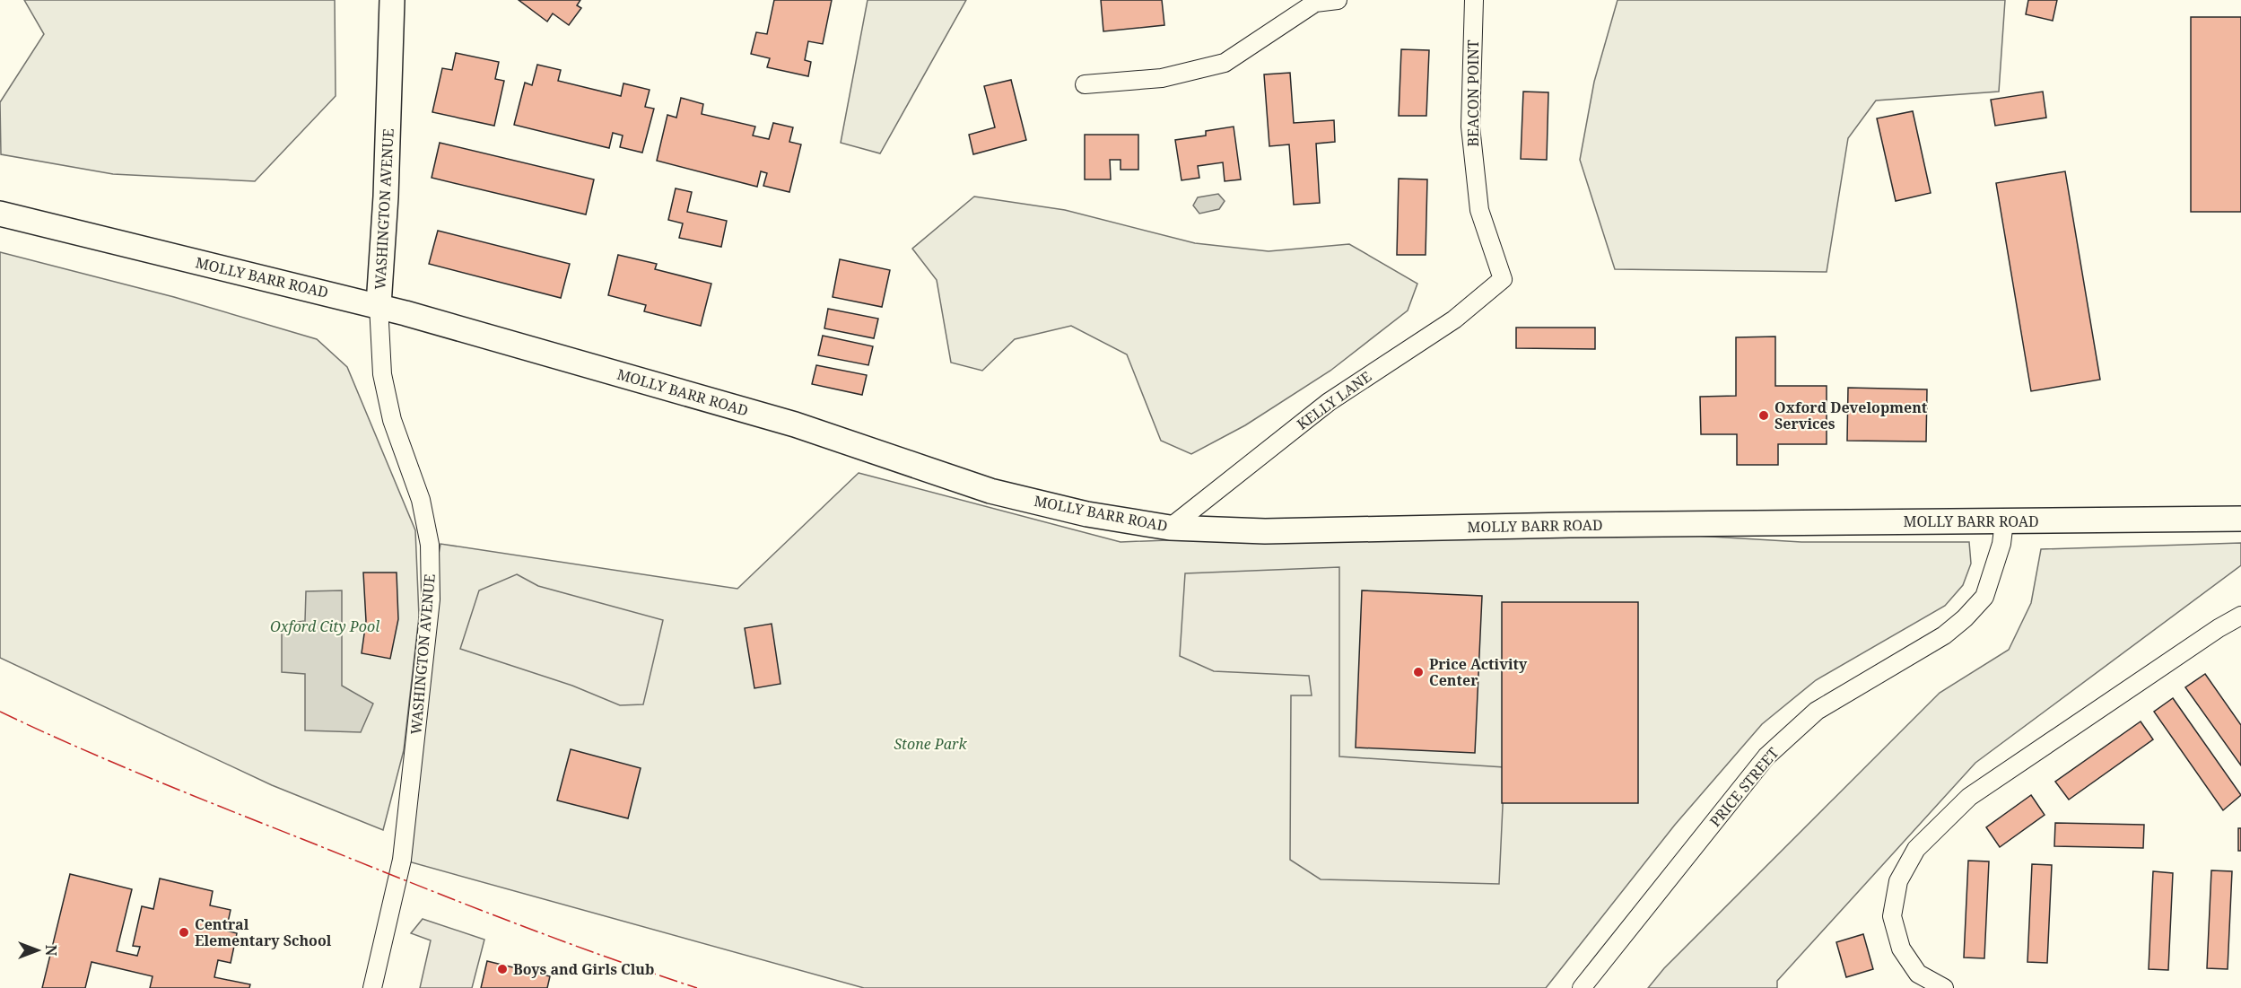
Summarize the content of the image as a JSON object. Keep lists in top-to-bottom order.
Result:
{
  "streets": {
    "main road": ["WASHINGTON AVENUE", "MOLLY BARR ROAD"],
    "street": ["BEACON POINT", "KELLY LANE", "PRICE STREET"]
  },
  "crossings": [
    ["BEACON POINT", "KELLY LANE"],
    ["WASHINGTON AVENUE", "MOLLY BARR ROAD"],
    ["MOLLY BARR ROAD", "KELLY LANE"],
    ["MOLLY BARR ROAD", "PRICE STREET"]
  ],
  "parks": ["Oxford City Pool", "Stone Park"],
  "places": [
    "Oxford Development Services",
    "Price Activity Center",
    "Central Elementary School",
    "Boys and Girls Club"
  ],
  "north": "right"
}
